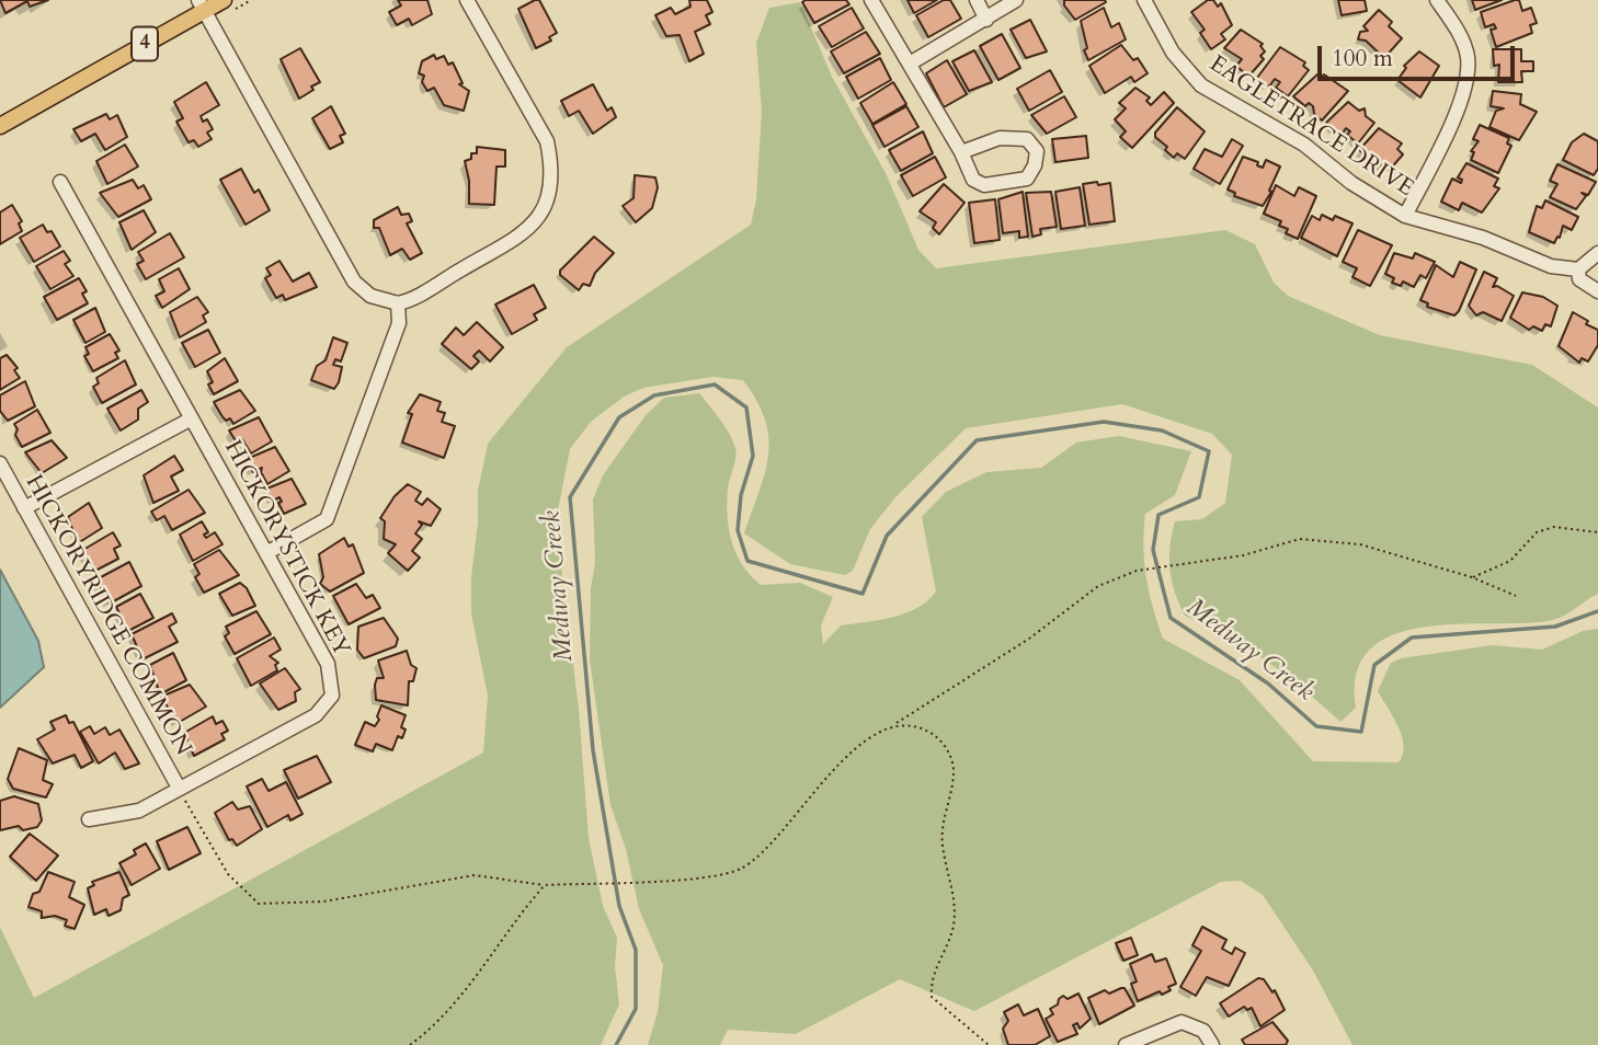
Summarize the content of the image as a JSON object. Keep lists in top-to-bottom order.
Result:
{
  "streets": {
    "main road": ["4"],
    "street": ["EAGLETRACE DRIVE", "HICKORYSTICK KEY", "HICKORYRIDGE COMMON"]
  },
  "crossings": [
    ["HICKORYSTICK KEY", "HICKORYRIDGE COMMON"]
  ],
  "water": ["Medway Creek"],
  "scale_bar": "100 m"
}
